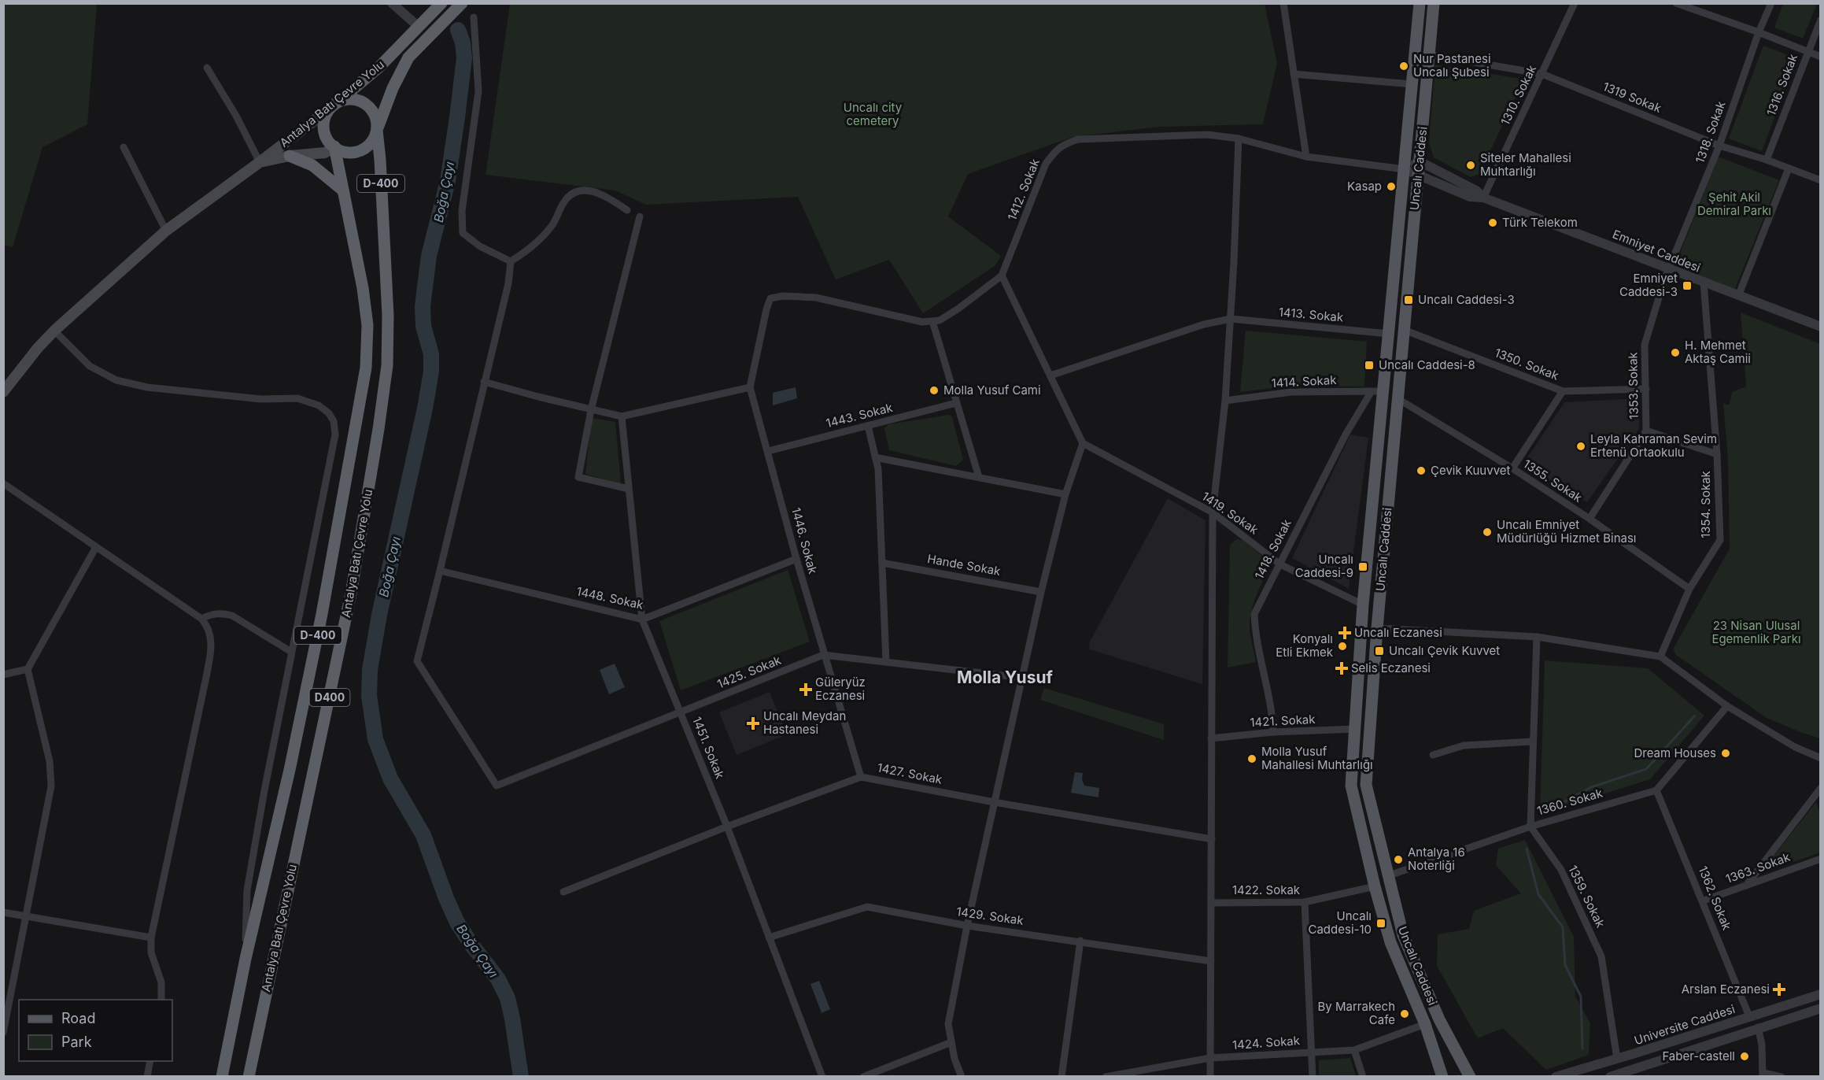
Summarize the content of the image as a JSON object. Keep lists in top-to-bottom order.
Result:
{
  "streets": {
    "highway": ["Antalya Batı Çevre Yolu", "D-400", "D400"],
    "main road": ["Uncalı Caddesi"],
    "street": [
      "1316. Sokak",
      "1310. Sokak",
      "1319 Sokak",
      "1318. Sokak",
      "1412. Sokak",
      "Emniyet Caddesi",
      "1413. Sokak",
      "1350. Sokak",
      "1414. Sokak",
      "1353. Sokak",
      "1443. Sokak",
      "1355. Sokak",
      "1354. Sokak",
      "1419. Sokak",
      "1446. Sokak",
      "1418. Sokak",
      "Hande Sokak",
      "1448. Sokak",
      "1425. Sokak",
      "1421. Sokak",
      "1451. Sokak",
      "1427. Sokak",
      "1360. Sokak",
      "1363. Sokak",
      "1422. Sokak",
      "1359. Sokak",
      "1362. Sokak",
      "1429. Sokak",
      "Universite Caddesi",
      "1424. Sokak"
    ]
  },
  "crossings": [
    ["1316. Sokak", "1319 Sokak"],
    ["1310. Sokak", "1319 Sokak"],
    ["1310. Sokak", "Emniyet Caddesi"],
    ["1319 Sokak", "1318. Sokak"],
    ["1319 Sokak", "Uncalı Caddesi"],
    ["Antalya Batı Çevre Yolu", "D-400"],
    ["1318. Sokak", "Emniyet Caddesi"],
    ["1318. Sokak", "1353. Sokak"],
    ["Uncalı Caddesi", "1412. Sokak"],
    ["Uncalı Caddesi", "Emniyet Caddesi"],
    ["Uncalı Caddesi", "1413. Sokak"],
    ["Uncalı Caddesi", "1350. Sokak"],
    ["Uncalı Caddesi", "1414. Sokak"],
    ["Uncalı Caddesi", "1355. Sokak"],
    ["Uncalı Caddesi", "1419. Sokak"],
    ["Uncalı Caddesi", "1418. Sokak"],
    ["Uncalı Caddesi", "1421. Sokak"],
    ["Uncalı Caddesi", "1360. Sokak"],
    ["Uncalı Caddesi", "1422. Sokak"],
    ["Uncalı Caddesi", "1424. Sokak"],
    ["1412. Sokak", "Emniyet Caddesi"],
    ["Emniyet Caddesi", "1353. Sokak"],
    ["Emniyet Caddesi", "1354. Sokak"],
    ["1350. Sokak", "1353. Sokak"],
    ["1414. Sokak", "1418. Sokak"],
    ["1353. Sokak", "1355. Sokak"],
    ["1443. Sokak", "1446. Sokak"],
    ["1355. Sokak", "1354. Sokak"],
    ["1419. Sokak", "1418. Sokak"],
    ["1446. Sokak", "1448. Sokak"],
    ["1446. Sokak", "1425. Sokak"],
    ["1446. Sokak", "1427. Sokak"],
    ["1418. Sokak", "1421. Sokak"],
    ["1448. Sokak", "1425. Sokak"],
    ["1448. Sokak", "1451. Sokak"],
    ["1425. Sokak", "1451. Sokak"],
    ["1451. Sokak", "1427. Sokak"],
    ["1451. Sokak", "1429. Sokak"],
    ["1360. Sokak", "1359. Sokak"],
    ["1360. Sokak", "1362. Sokak"],
    ["1363. Sokak", "1362. Sokak"],
    ["1359. Sokak", "Universite Caddesi"],
    ["1362. Sokak", "Universite Caddesi"]
  ],
  "districts": ["Molla Yusuf"],
  "water": ["Boğa Çayı"],
  "parks": ["Uncalı city cemetery", "Şehit Akil Demiral Parkı", "23 Nisan Ulusal Egemenlik Parkı"],
  "places": {
    "other": [
      "Nur Pastanesi Uncalı Şubesi",
      "Siteler Mahallesi Muhtarlığı",
      "Kasap",
      "Türk Telekom",
      "H. Mehmet Aktaş Camii",
      "Molla Yusuf Cami",
      "Leyla Kahraman Sevim Ertenü Ortaokulu",
      "Çevik Kuuvvet",
      "Uncalı Emniyet Müdürlüğü Hizmet Binası",
      "Konyalı Etli Ekmek",
      "Dream Houses",
      "Molla Yusuf Mahallesi Muhtarlığı",
      "Antalya 16 Noterliği",
      "By Marrakech Cafe",
      "Faber-castell"
    ],
    "transit": [
      "Emniyet Caddesi-3",
      "Uncalı Caddesi-3",
      "Uncalı Caddesi-8",
      "Uncalı Caddesi-9",
      "Uncalı Çevik Kuvvet",
      "Uncalı Caddesi-10"
    ],
    "health": [
      "Uncalı Eczanesi",
      "Selis Eczanesi",
      "Güleryüz Eczanesi",
      "Uncalı Meydan Hastanesi",
      "Arslan Eczanesi"
    ]
  },
  "legend": ["Road", "Park"]
}
